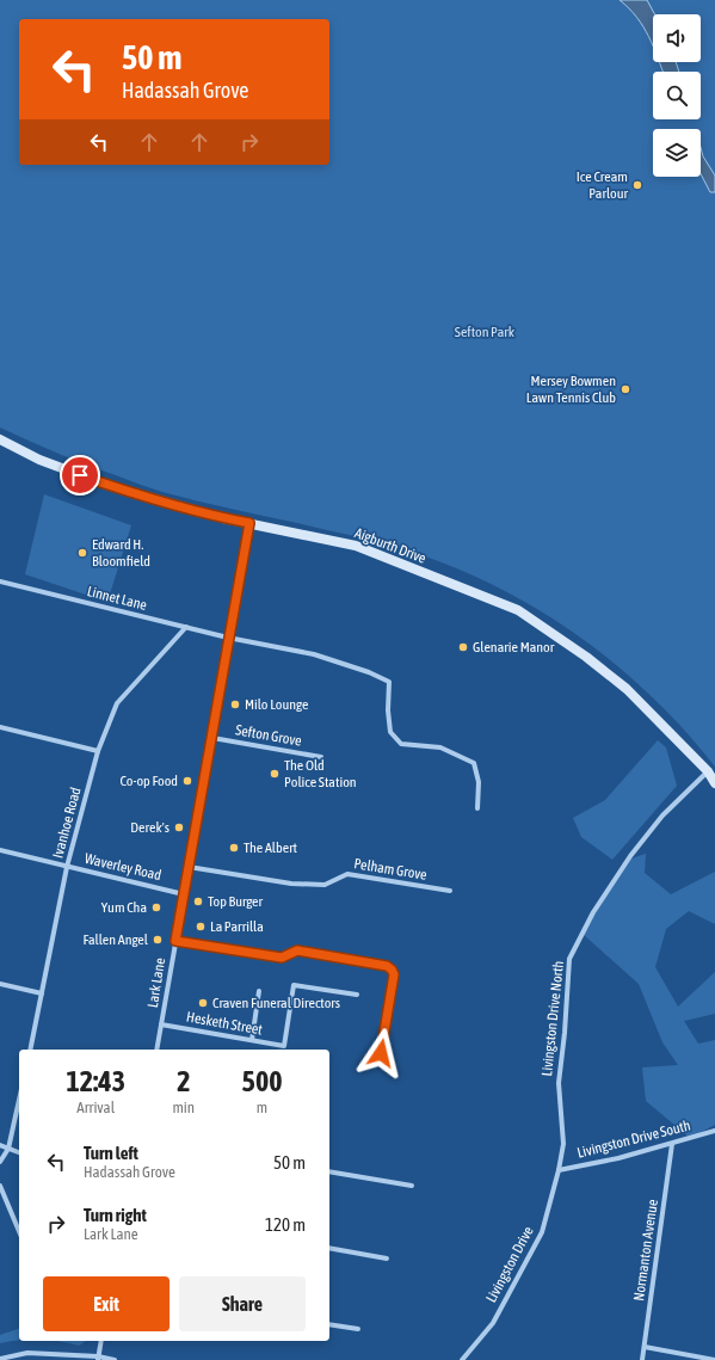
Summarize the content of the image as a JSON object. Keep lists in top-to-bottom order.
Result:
{
  "streets": {
    "street": [
      "Aigburth Drive",
      "Linnet Lane",
      "Sefton Grove",
      "Ivanhoe Road",
      "Waverley Road",
      "Pelham Grove",
      "Lark Lane",
      "Livingston Drive North",
      "Hesketh Street",
      "Livingston Drive South",
      "Normanton Avenue",
      "Livingston Drive"
    ]
  },
  "crossings": [
    ["Aigburth Drive", "Lark Lane"],
    ["Aigburth Drive", "Livingston Drive North"],
    ["Linnet Lane", "Ivanhoe Road"],
    ["Linnet Lane", "Lark Lane"],
    ["Sefton Grove", "Lark Lane"],
    ["Ivanhoe Road", "Waverley Road"],
    ["Waverley Road", "Lark Lane"],
    ["Pelham Grove", "Lark Lane"],
    ["Lark Lane", "Hesketh Street"],
    ["Livingston Drive North", "Livingston Drive South"],
    ["Livingston Drive North", "Livingston Drive"],
    ["Livingston Drive South", "Normanton Avenue"],
    ["Livingston Drive South", "Livingston Drive"]
  ],
  "parks": ["Sefton Park"],
  "places": [
    "Ice Cream Parlour",
    "Mersey Bowmen Lawn Tennis Club",
    "Edward H. Bloomfield",
    "Glenarie Manor",
    "Milo Lounge",
    "The Old Police Station",
    "Co-op Food",
    "Derek's",
    "The Albert",
    "Top Burger",
    "Yum Cha",
    "La Parrilla",
    "Fallen Angel",
    "Craven Funeral Directors"
  ],
  "page": {
    "turn": ["50 m", "Hadassah Grove"],
    "eta": [
      "12:43",
      "Arrival",
      "2",
      "min",
      "500",
      "m"
    ],
    "list": [
      {
        "name": "Turn left",
        "note": "Hadassah Grove",
        "value": "50 m"
      },
      {
        "name": "Turn right",
        "note": "Lark Lane",
        "value": "120 m"
      }
    ],
    "buttons": ["Exit", "Share"]
  }
}
